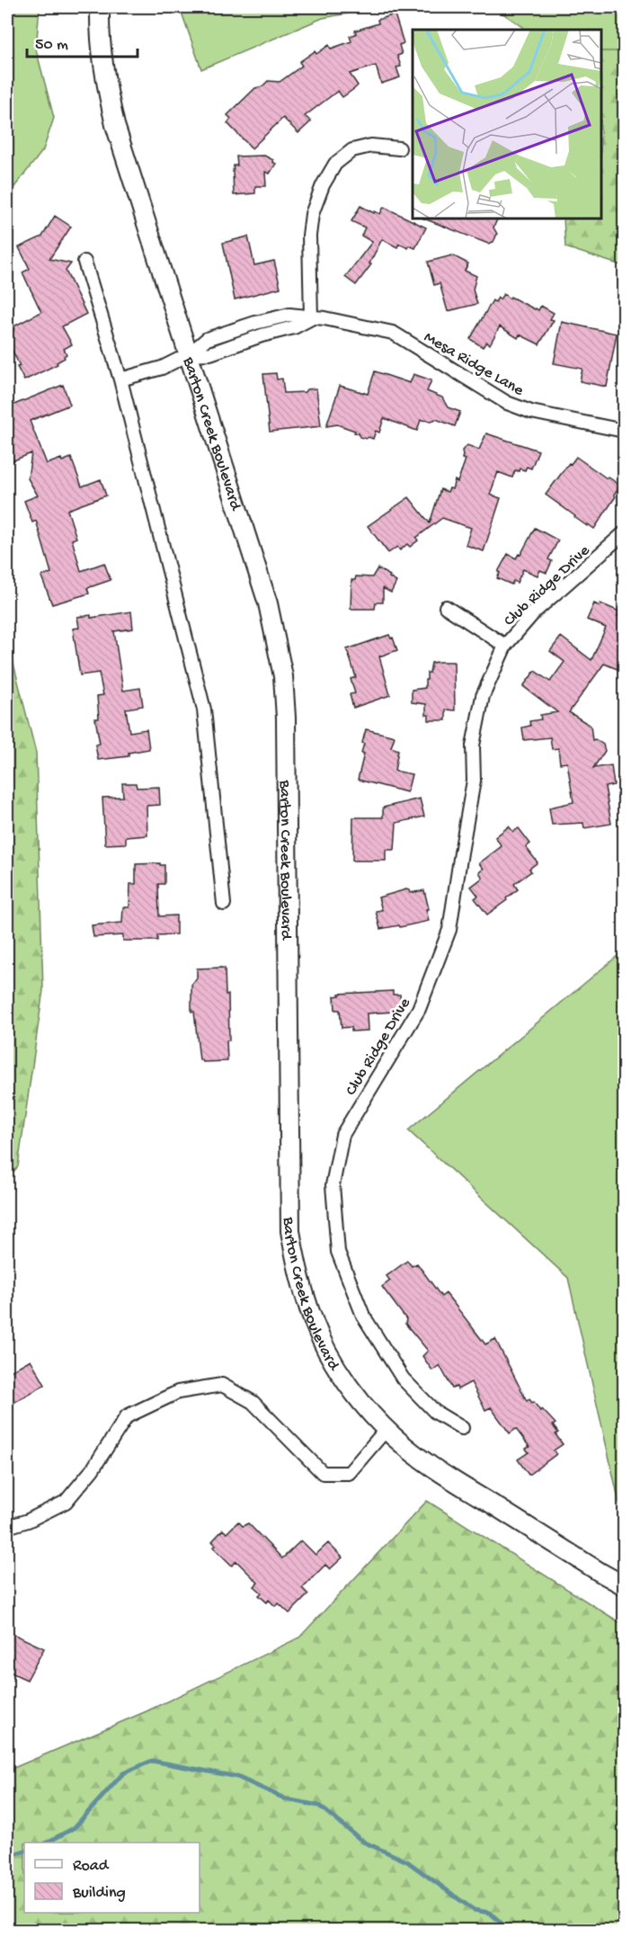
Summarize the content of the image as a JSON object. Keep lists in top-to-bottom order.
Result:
{
  "streets": {
    "street": ["Mesa Ridge Lane", "Barton Creek Boulevard", "Club Ridge Drive"]
  },
  "crossings": [
    ["Mesa Ridge Lane", "Barton Creek Boulevard"]
  ],
  "legend": ["Road", "Building"],
  "scale_bar": "50 m"
}
